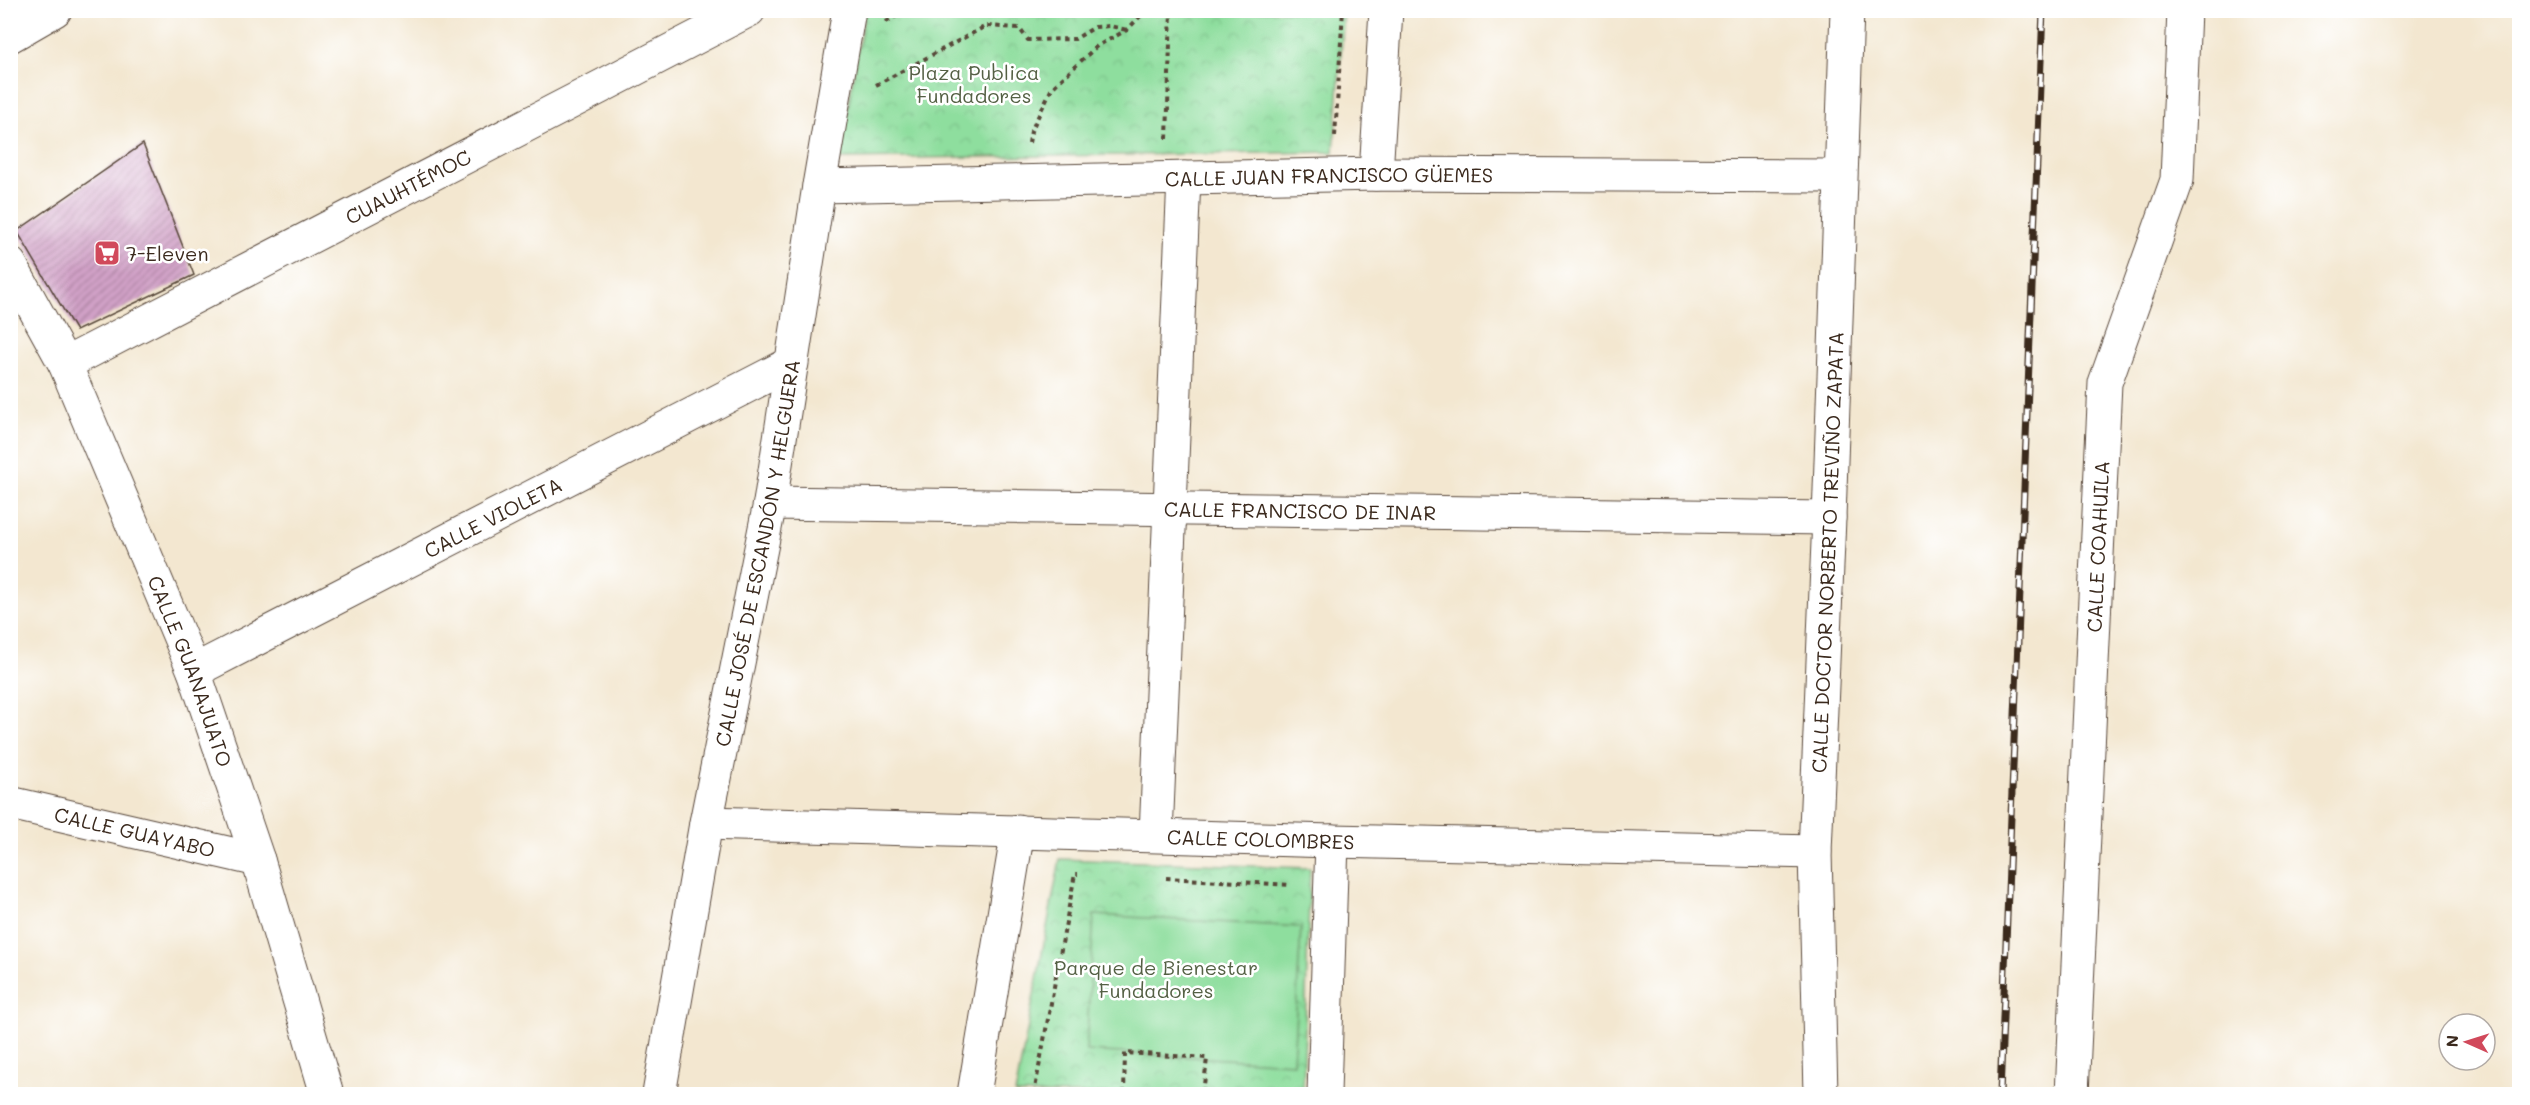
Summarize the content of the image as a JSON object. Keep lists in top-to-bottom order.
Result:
{
  "streets": {
    "street": [
      "CALLE JUAN FRANCISCO GÜEMES",
      "CUAUHTÉMOC",
      "CALLE FRANCISCO DE INAR",
      "CALLE VIOLETA",
      "CALLE COAHUILA",
      "CALLE DOCTOR NORBERTO TREVIÑO ZAPATA",
      "CALLE JOSÉ DE ESCANDÓN Y HELGUERA",
      "CALLE GUANAJUATO",
      "CALLE GUAYABO",
      "CALLE COLOMBRES"
    ]
  },
  "crossings": [
    ["CALLE JUAN FRANCISCO GÜEMES", "CALLE DOCTOR NORBERTO TREVIÑO ZAPATA"],
    ["CALLE JUAN FRANCISCO GÜEMES", "CALLE JOSÉ DE ESCANDÓN Y HELGUERA"],
    ["CUAUHTÉMOC", "CALLE GUANAJUATO"],
    ["CALLE FRANCISCO DE INAR", "CALLE DOCTOR NORBERTO TREVIÑO ZAPATA"],
    ["CALLE FRANCISCO DE INAR", "CALLE JOSÉ DE ESCANDÓN Y HELGUERA"],
    ["CALLE VIOLETA", "CALLE JOSÉ DE ESCANDÓN Y HELGUERA"],
    ["CALLE VIOLETA", "CALLE GUANAJUATO"],
    ["CALLE DOCTOR NORBERTO TREVIÑO ZAPATA", "CALLE COLOMBRES"],
    ["CALLE JOSÉ DE ESCANDÓN Y HELGUERA", "CALLE COLOMBRES"],
    ["CALLE GUANAJUATO", "CALLE GUAYABO"]
  ],
  "parks": ["Plaza Publica Fundadores", "Parque de Bienestar Fundadores"],
  "places": {
    "supermarket": ["7-Eleven"]
  },
  "north": "left"
}
